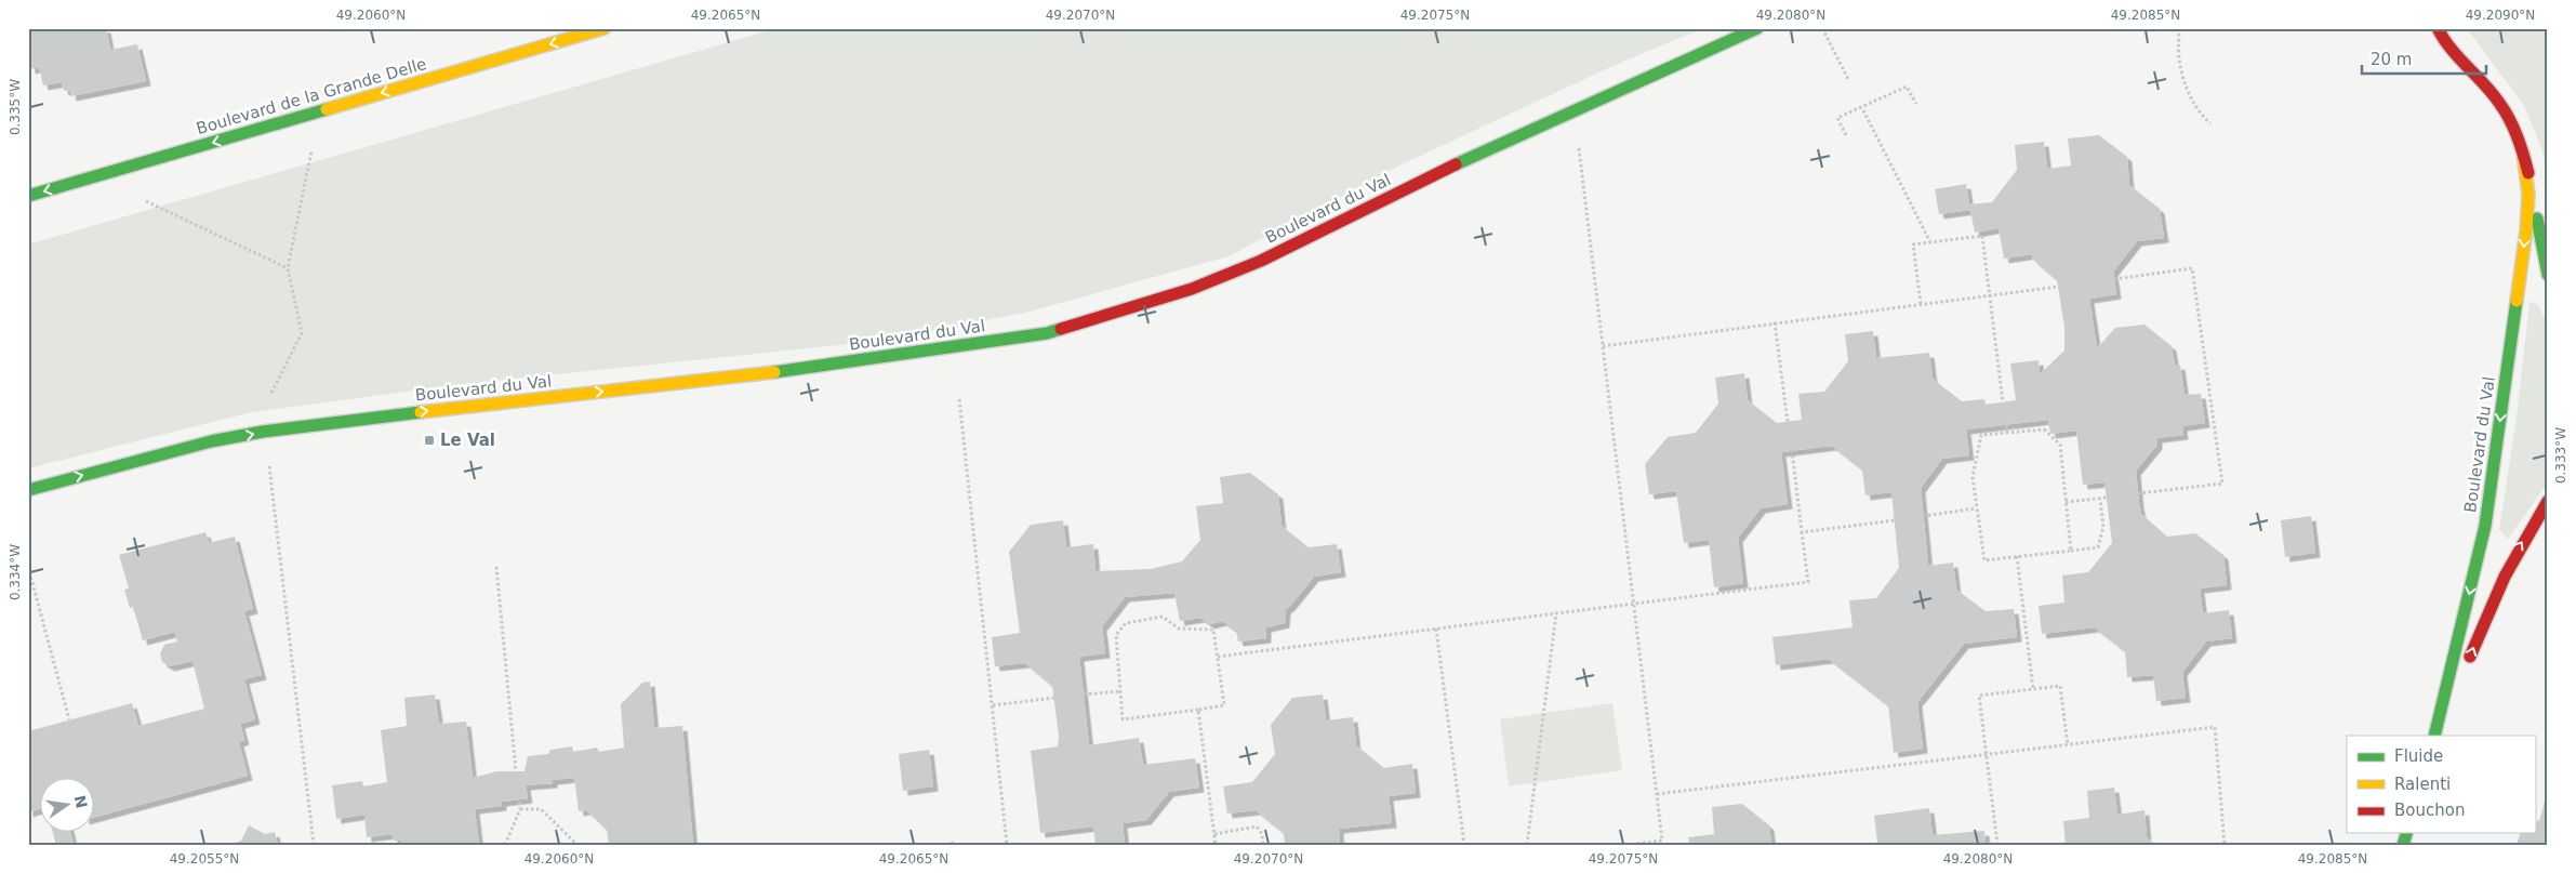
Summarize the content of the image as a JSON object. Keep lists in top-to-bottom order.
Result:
{
  "streets": {
    "street": ["Boulevard de la Grande Delle", "Boulevard du Val"]
  },
  "one_way": ["Boulevard de la Grande Delle"],
  "places": {
    "transit": ["Le Val"]
  },
  "legend": ["Fluide", "Ralenti", "Bouchon"],
  "scale_bar": "20 m",
  "north": "right",
  "coordinates": [
    "49.2060°N",
    "49.2065°N",
    "49.2070°N",
    "49.2075°N",
    "49.2080°N",
    "49.2085°N",
    "49.2090°N",
    "0.335°W",
    "0.333°W",
    "0.334°W",
    "49.2055°N"
  ]
}
